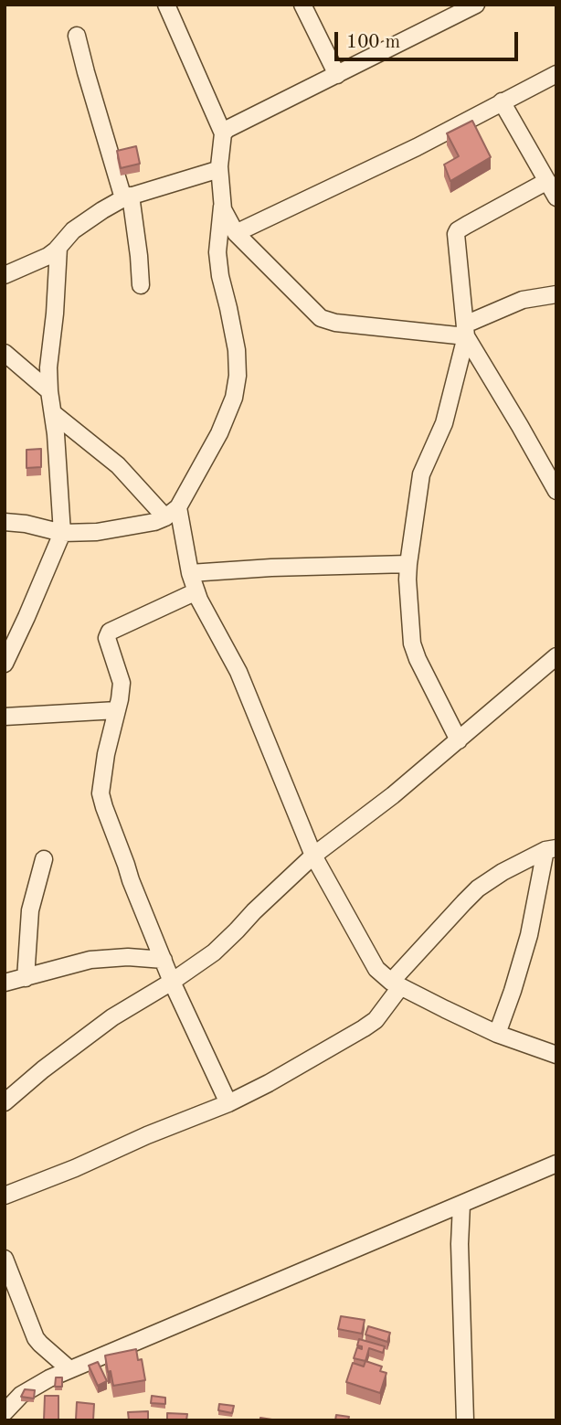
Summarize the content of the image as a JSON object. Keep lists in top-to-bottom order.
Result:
{
  "scale_bar": "100 m"
}
